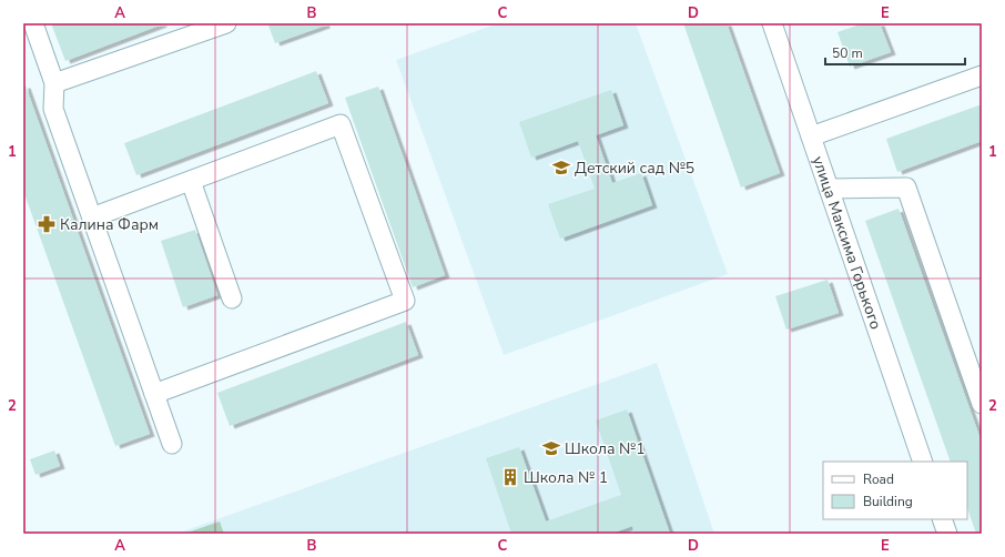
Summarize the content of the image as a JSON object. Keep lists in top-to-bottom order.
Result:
{
  "streets": {
    "street": ["улица Максима Горького"]
  },
  "places": {
    "school or university": ["Детский сад №5", "Школа №1"],
    "pharmacy": ["Калина Фарм"],
    "building": ["Школа № 1"]
  },
  "legend": ["Road", "Building"],
  "scale_bar": "50 m",
  "grid": {
    "columns": [
      "A",
      "B",
      "C",
      "D",
      "E"
    ],
    "rows": ["1", "2"]
  }
}
